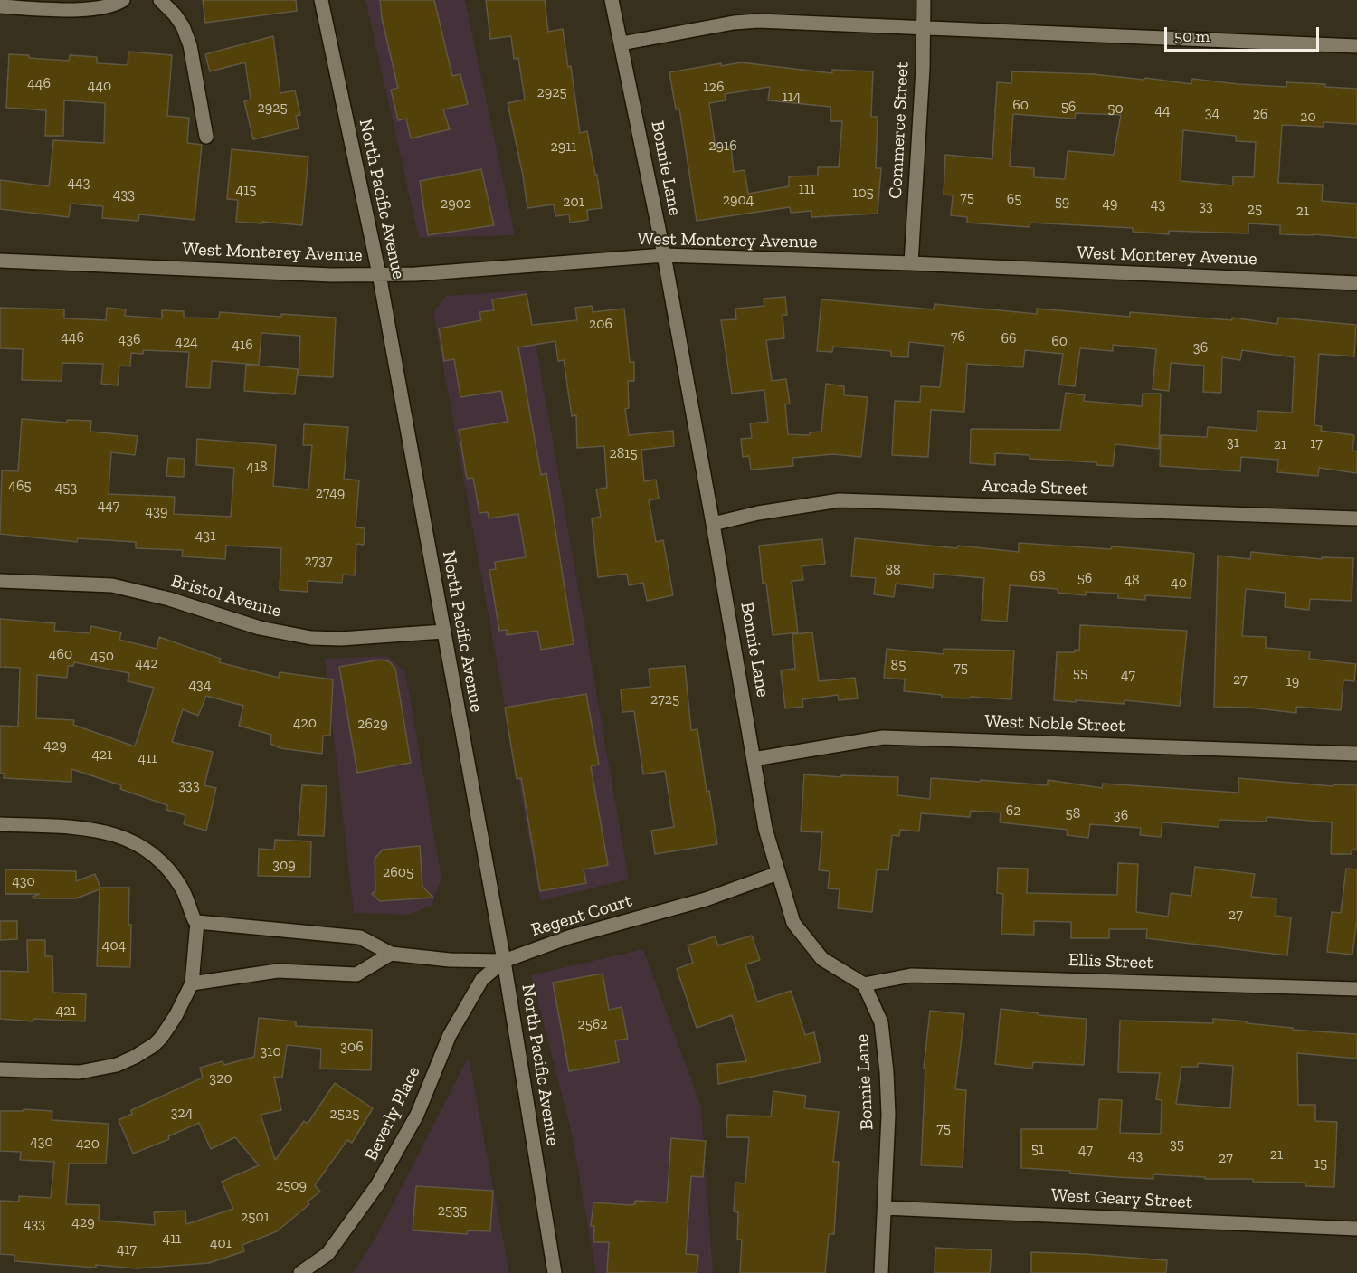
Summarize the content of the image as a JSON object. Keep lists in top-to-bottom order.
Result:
{
  "streets": {
    "street": [
      "Commerce Street",
      "Bonnie Lane",
      "North Pacific Avenue",
      "West Monterey Avenue",
      "Arcade Street",
      "Bristol Avenue",
      "West Noble Street",
      "Regent Court",
      "Ellis Street",
      "Beverly Place",
      "West Geary Street"
    ]
  },
  "crossings": [
    ["Commerce Street", "West Monterey Avenue"],
    ["Bonnie Lane", "West Monterey Avenue"],
    ["Bonnie Lane", "Arcade Street"],
    ["Bonnie Lane", "West Noble Street"],
    ["Bonnie Lane", "Regent Court"],
    ["Bonnie Lane", "Ellis Street"],
    ["Bonnie Lane", "West Geary Street"],
    ["North Pacific Avenue", "West Monterey Avenue"],
    ["North Pacific Avenue", "Bristol Avenue"],
    ["North Pacific Avenue", "Regent Court"],
    ["North Pacific Avenue", "Beverly Place"],
    ["Regent Court", "Beverly Place"]
  ],
  "house_numbers": [
    "446",
    "440",
    "126",
    "2925",
    "114",
    "60",
    "56",
    "2925",
    "50",
    "44",
    "34",
    "26",
    "20",
    "2916",
    "2911",
    "443",
    "111",
    "415",
    "105",
    "433",
    "75",
    "65",
    "2904",
    "201",
    "59",
    "2902",
    "49",
    "43",
    "33",
    "25",
    "21",
    "206",
    "76",
    "446",
    "66",
    "436",
    "60",
    "424",
    "416",
    "36",
    "31",
    "17",
    "21",
    "2815",
    "418",
    "465",
    "453",
    "2749",
    "447",
    "439",
    "431",
    "2737",
    "88",
    "68",
    "56",
    "48",
    "40",
    "460",
    "450",
    "442",
    "85",
    "75",
    "55",
    "47",
    "27",
    "19",
    "434",
    "2725",
    "420",
    "2629",
    "429",
    "421",
    "411",
    "333",
    "62",
    "58",
    "36",
    "309",
    "2605",
    "430",
    "27",
    "404",
    "421",
    "2562",
    "306",
    "310",
    "320",
    "324",
    "2525",
    "75",
    "430",
    "420",
    "35",
    "51",
    "47",
    "21",
    "43",
    "27",
    "15",
    "2509",
    "2535",
    "2501",
    "429",
    "433",
    "411",
    "401",
    "417"
  ],
  "scale_bar": "50 m"
}
